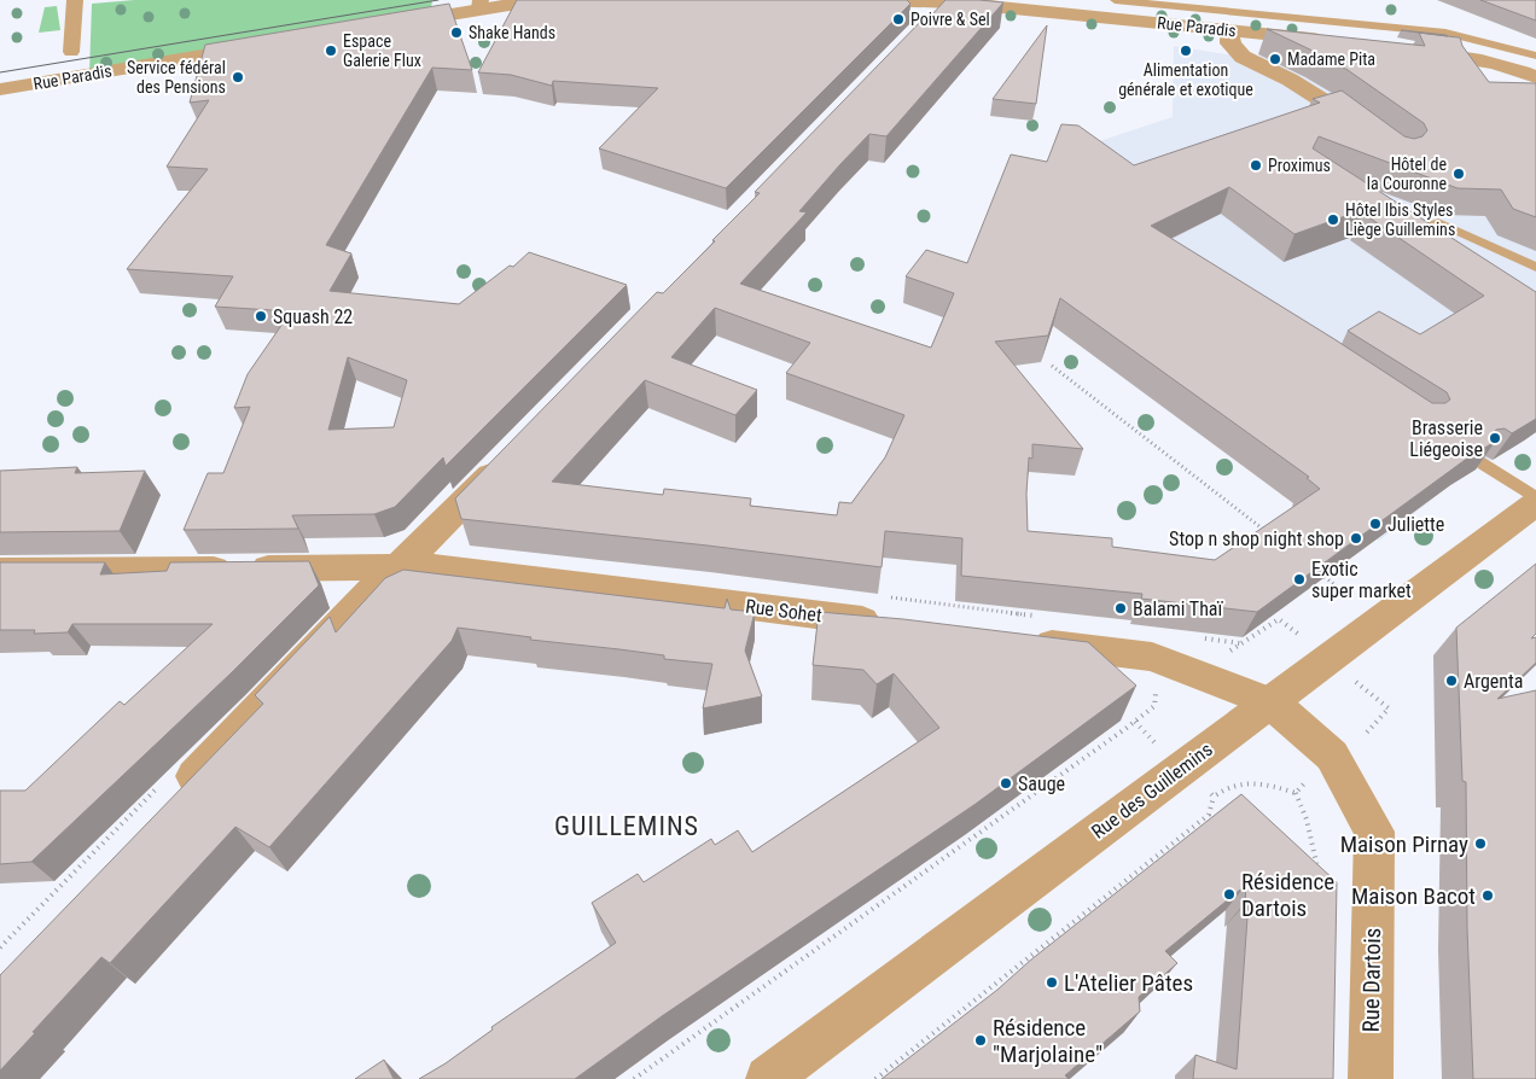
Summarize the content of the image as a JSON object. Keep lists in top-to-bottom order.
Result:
{
  "streets": {
    "street": [
      "Rue Paradis",
      "Rue Sohet",
      "Rue des Guillemins",
      "Rue Dartois"
    ]
  },
  "crossings": [
    ["Rue des Guillemins", "Rue Dartois"]
  ],
  "districts": ["GUILLEMINS"],
  "places": [
    "Poivre & Sel",
    "Shake Hands",
    "Espace Galerie Flux",
    "Alimentation générale et exotique",
    "Madame Pita",
    "Service fédéral des Pensions",
    "Proximus",
    "Hôtel de la Couronne",
    "Hôtel Ibis Styles Liège Guillemins",
    "Squash 22",
    "Brasserie Liégeoise",
    "Juliette",
    "Stop n shop night shop",
    "Exotic super market",
    "Balami Thaï",
    "Argenta",
    "Sauge",
    "Maison Pirnay",
    "Résidence Dartois",
    "Maison Bacot",
    "L'Atelier Pâtes",
    "Résidence \"Marjolaine\""
  ]
}
